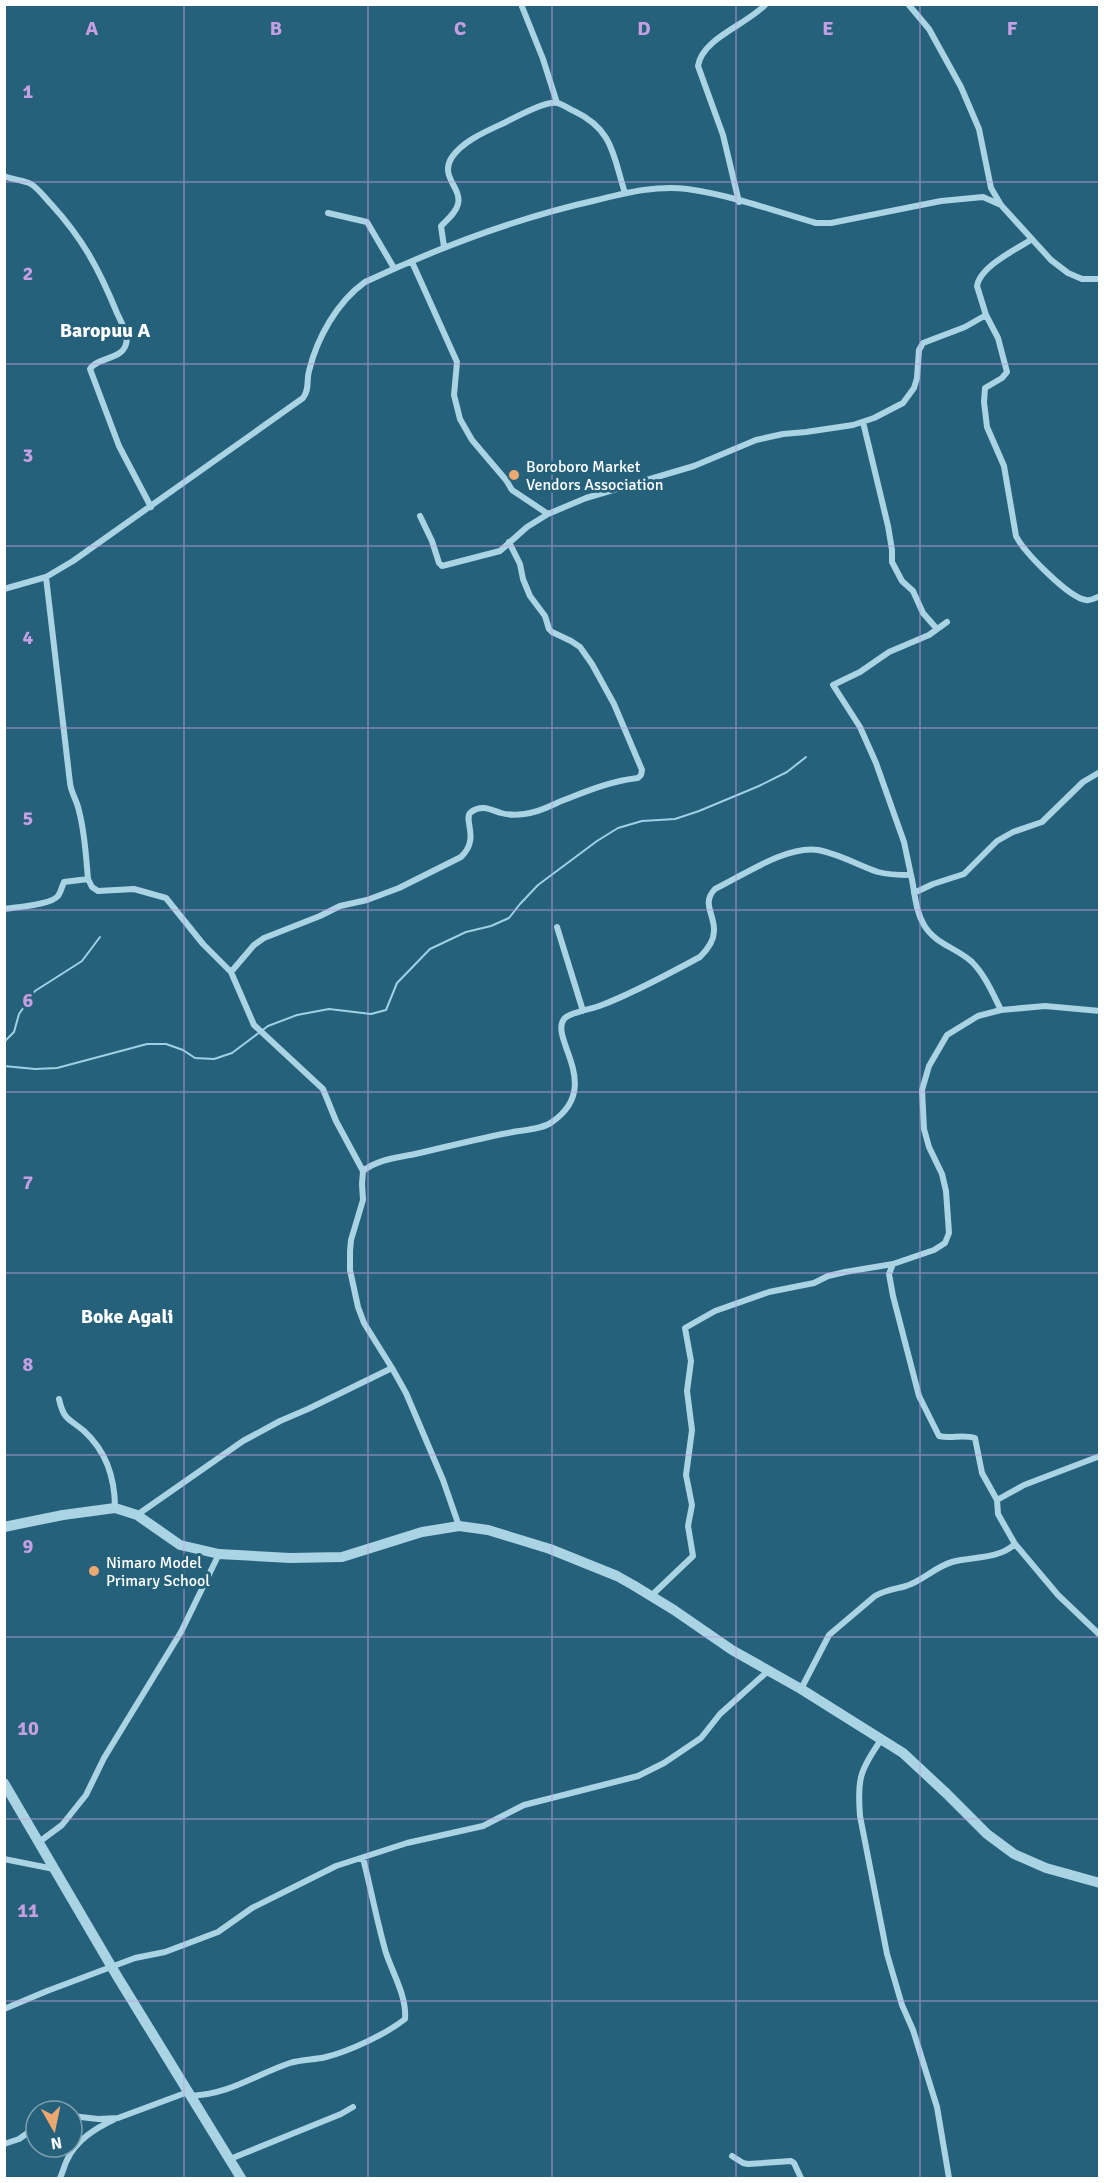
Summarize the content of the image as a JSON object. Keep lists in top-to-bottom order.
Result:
{
  "districts": ["Baropuu A", "Boke Agali"],
  "places": ["Boroboro Market Vendors Association", "Nimaro Model Primary School"],
  "north": "bottom",
  "grid": {
    "columns": [
      "A",
      "B",
      "C",
      "D",
      "E",
      "F"
    ],
    "rows": [
      "1",
      "2",
      "3",
      "4",
      "5",
      "6",
      "7",
      "8",
      "9",
      "10",
      "11"
    ]
  }
}
